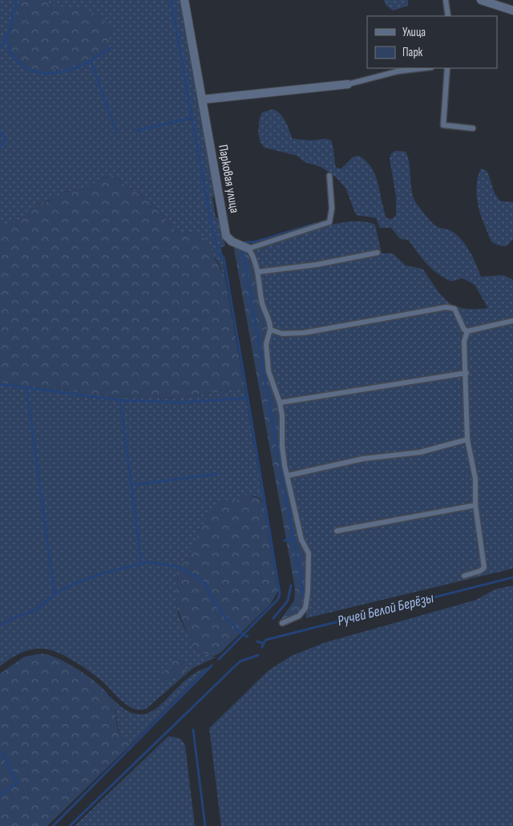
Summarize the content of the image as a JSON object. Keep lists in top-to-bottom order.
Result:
{
  "streets": {
    "street": ["Парковая улица"]
  },
  "water": ["Ручей Белой Берёзы"],
  "legend": ["Улица", "Парк"]
}
